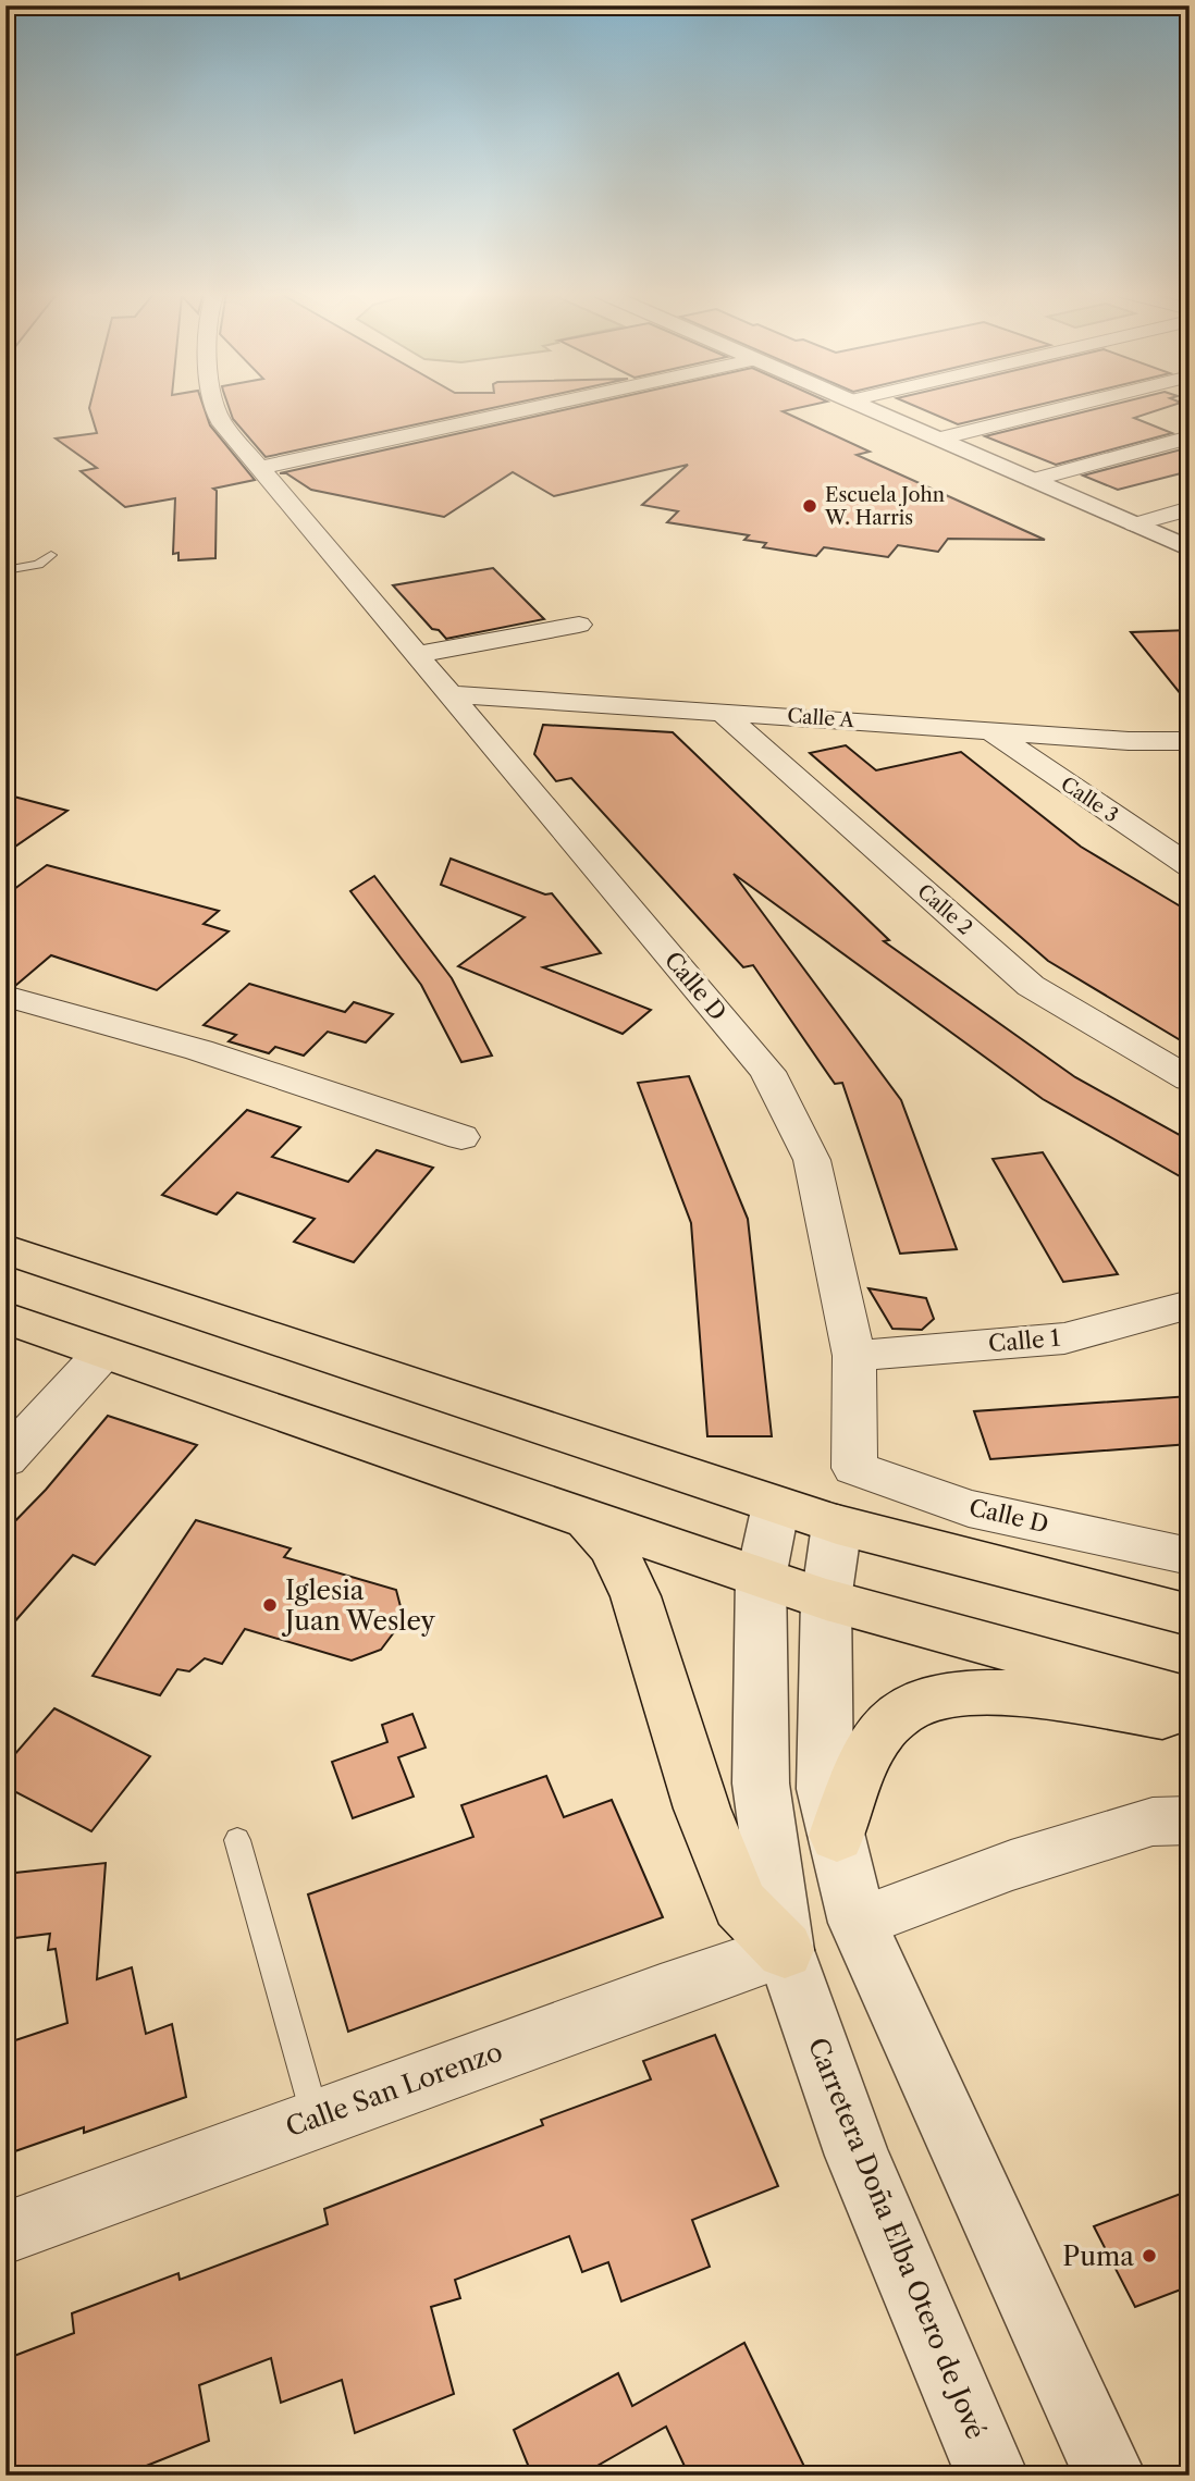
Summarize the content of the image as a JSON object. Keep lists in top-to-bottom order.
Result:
{
  "streets": {
    "street": [
      "Calle A",
      "Calle 3",
      "Calle 2",
      "Calle D",
      "Calle 1",
      "Calle San Lorenzo",
      "Carretera Doña Elba Otero de Jové"
    ]
  },
  "crossings": [
    ["Calle A", "Calle 3"],
    ["Calle A", "Calle 2"],
    ["Calle A", "Calle D"],
    ["Calle D", "Calle 1"],
    ["Calle San Lorenzo", "Carretera Doña Elba Otero de Jové"]
  ],
  "places": ["Escuela John W. Harris", "Iglesia Juan Wesley", "Puma"]
}
